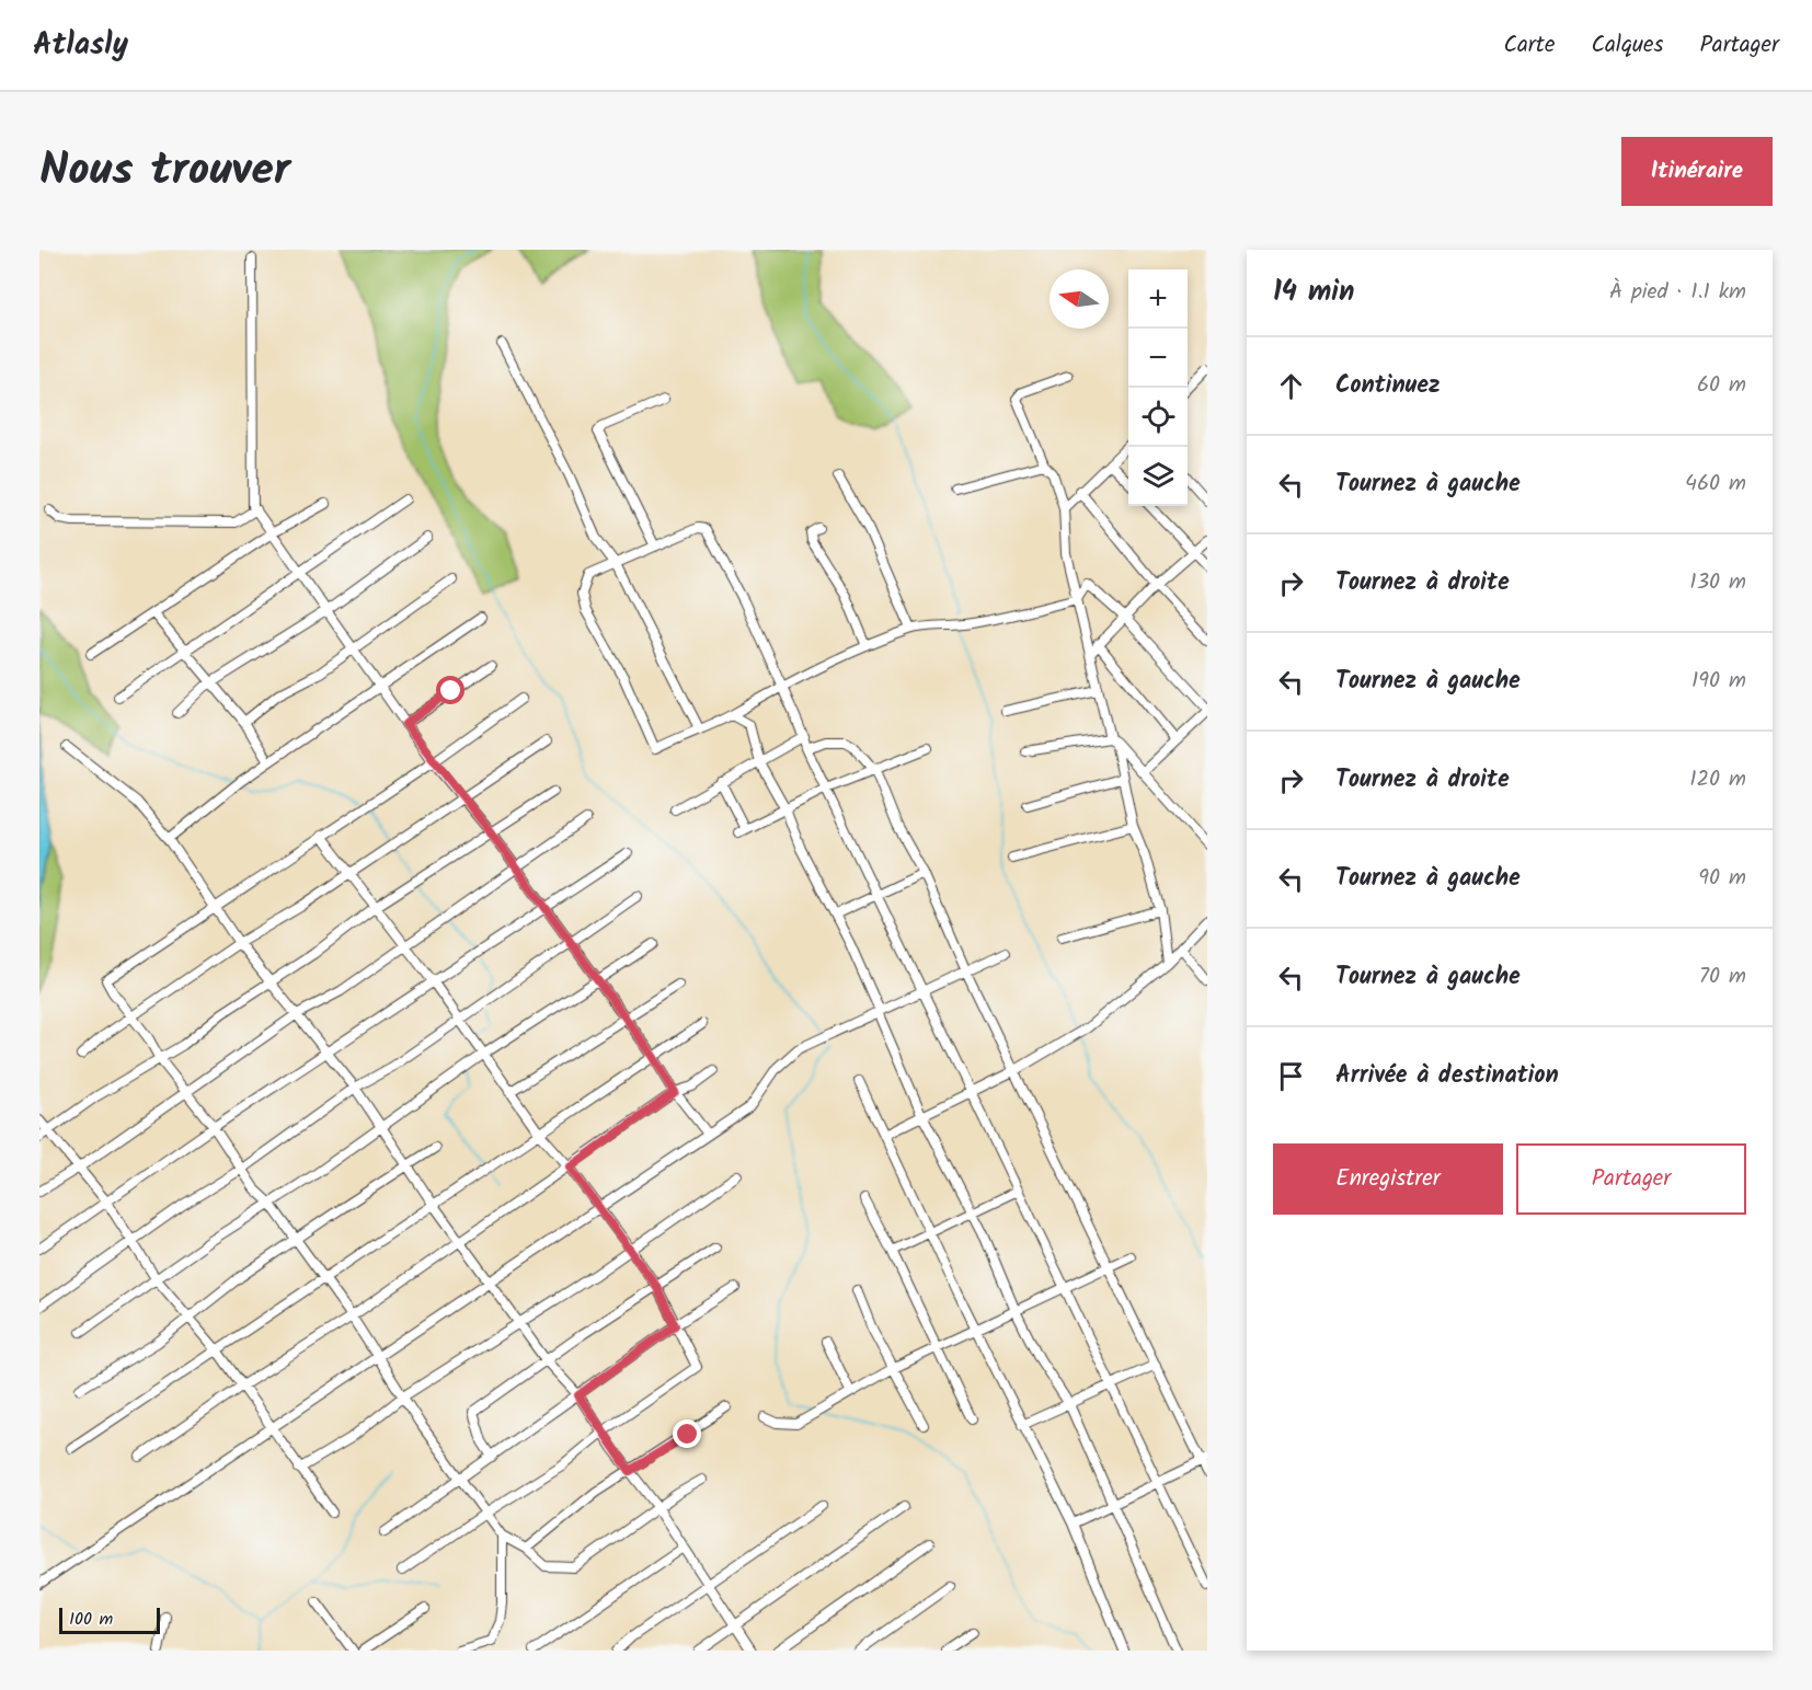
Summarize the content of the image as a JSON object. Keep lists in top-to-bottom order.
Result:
{
  "scale_bar": "100 m",
  "north": "left",
  "page": {
    "header": "Atlasly",
    "nav": ["Carte", "Calques", "Partager"],
    "title": "Nous trouver",
    "buttons": [
      "Itinéraire",
      ["Enregistrer", "Partager"]
    ],
    "heading": ["14 min", "À pied · 1.1 km"],
    "map_buttons": ["+", "−"],
    "list": [
      ["Continuez", "60 m"],
      ["Tournez à gauche", "460 m"],
      ["Tournez à droite", "130 m"],
      ["Tournez à gauche", "190 m"],
      ["Tournez à droite", "120 m"],
      ["Tournez à gauche", "90 m"],
      ["Tournez à gauche", "70 m"],
      "Arrivée à destination"
    ],
    "scale": "100 m"
  }
}
